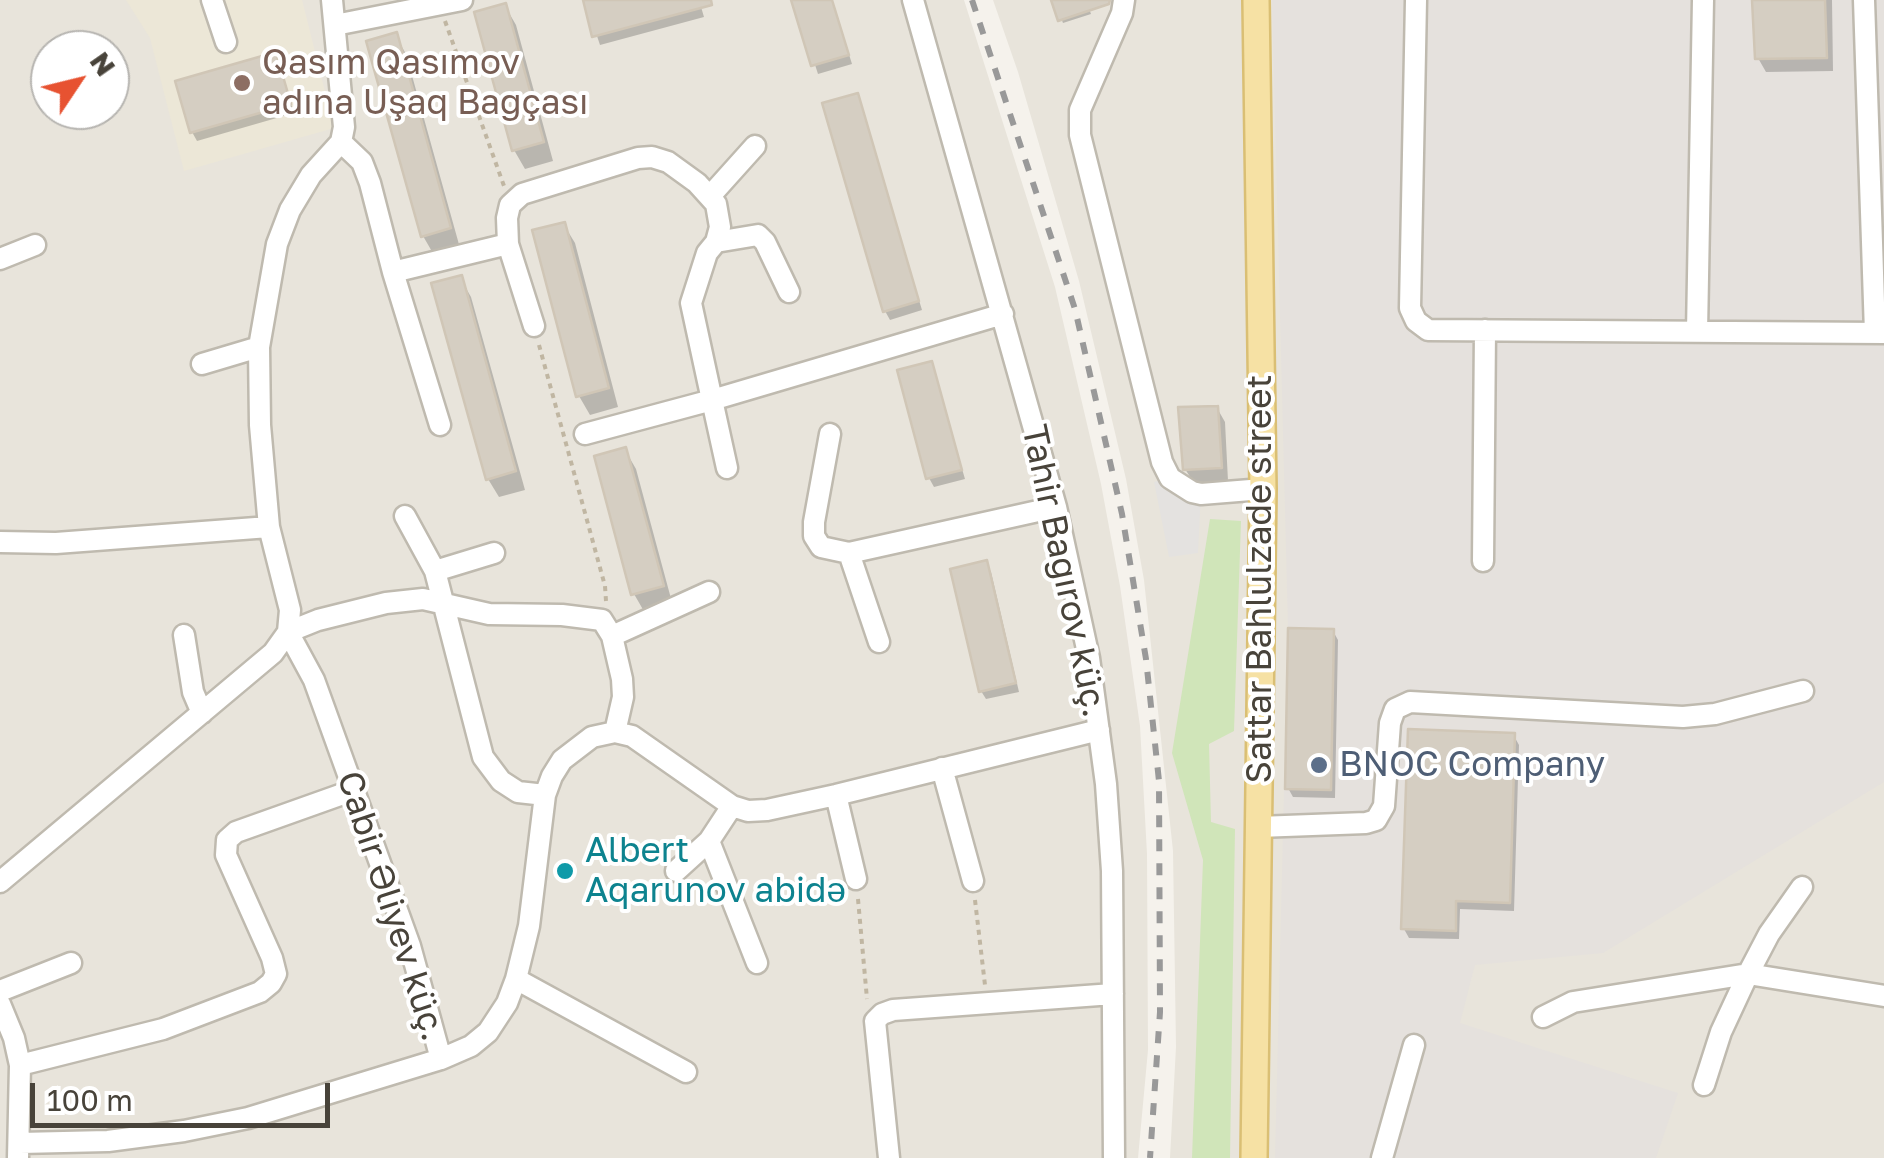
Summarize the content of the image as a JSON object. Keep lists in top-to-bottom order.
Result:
{
  "streets": {
    "main road": ["Sattar Bahlulzade street"],
    "street": ["Tahir Bağırov küç.", "Cabir Əliyev küç."]
  },
  "places": ["Qasım Qasımov adına Uşaq Bağçası", "BNOC Company", "Albert Aqarunov abidə"],
  "scale_bar": "100 m",
  "north": "top right"
}
